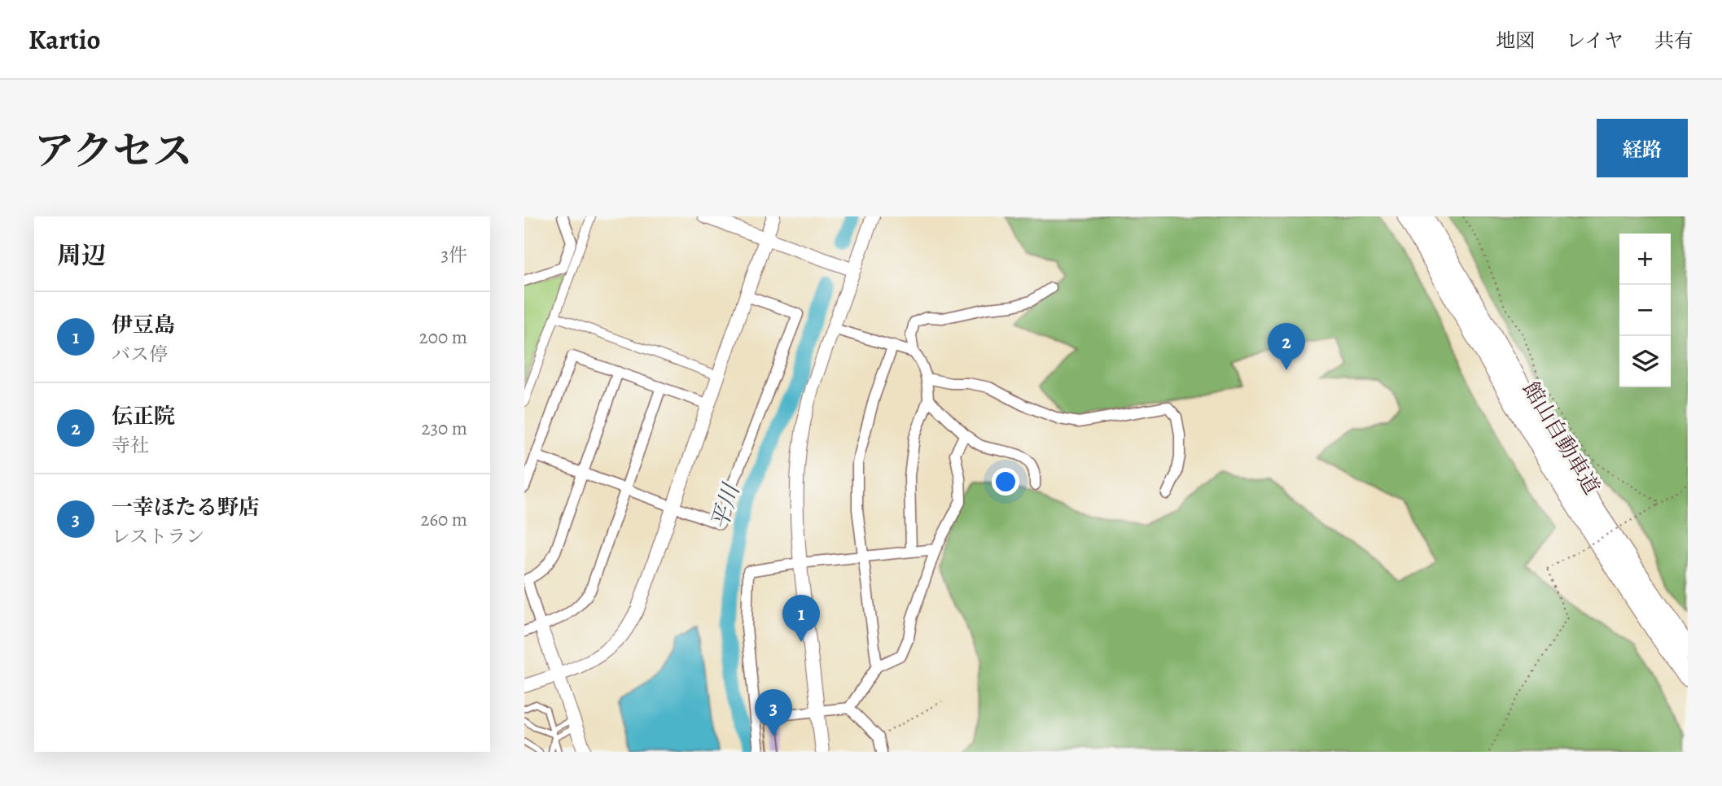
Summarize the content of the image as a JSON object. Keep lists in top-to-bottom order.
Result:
{
  "streets": {
    "highway": ["館山自動車道"]
  },
  "water": ["平川"],
  "page": {
    "header": "Kartio",
    "nav": ["地図", "レイヤ", "共有"],
    "title": "アクセス",
    "buttons": "経路",
    "heading": ["周辺", "3件"],
    "map_buttons": ["+", "−"],
    "list": [
      {
        "mark": "1",
        "name": "伊豆島",
        "note": "バス停",
        "value": "200 m"
      },
      {
        "mark": "2",
        "name": "伝正院",
        "note": "寺社",
        "value": "230 m"
      },
      {
        "mark": "3",
        "name": "一幸ほたる野店",
        "note": "レストラン",
        "value": "260 m"
      }
    ],
    "pins": ["2", "1", "3"]
  }
}
